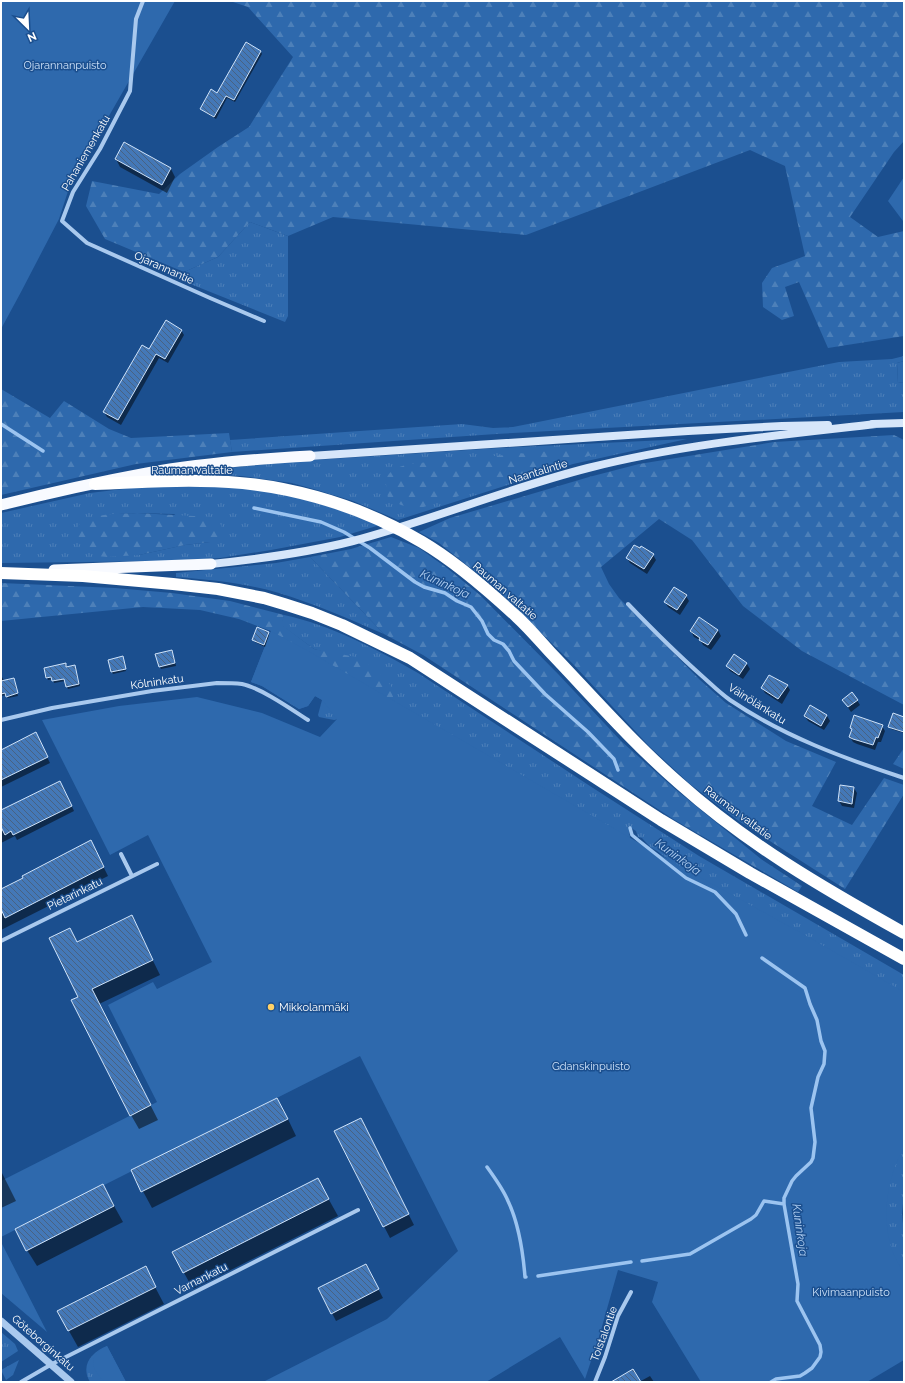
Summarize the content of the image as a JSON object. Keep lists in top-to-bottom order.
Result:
{
  "streets": {
    "highway": ["Rauman valtatie"],
    "main road": ["Naantalintie"],
    "street": [
      "Pahaniemenkatu",
      "Ojarannantie",
      "Kölninkatu",
      "Väinölänkatu",
      "Pietarinkatu",
      "Varnankatu",
      "Toistalontie",
      "Göteborginkatu"
    ]
  },
  "crossings": [
    ["Pahaniemenkatu", "Ojarannantie"],
    ["Varnankatu", "Göteborginkatu"]
  ],
  "water": ["Kuninkoja"],
  "parks": ["Ojarannanpuisto", "Gdanskinpuisto", "Kivimaanpuisto"],
  "places": ["Mikkolanmäki"],
  "north": "bottom right"
}
